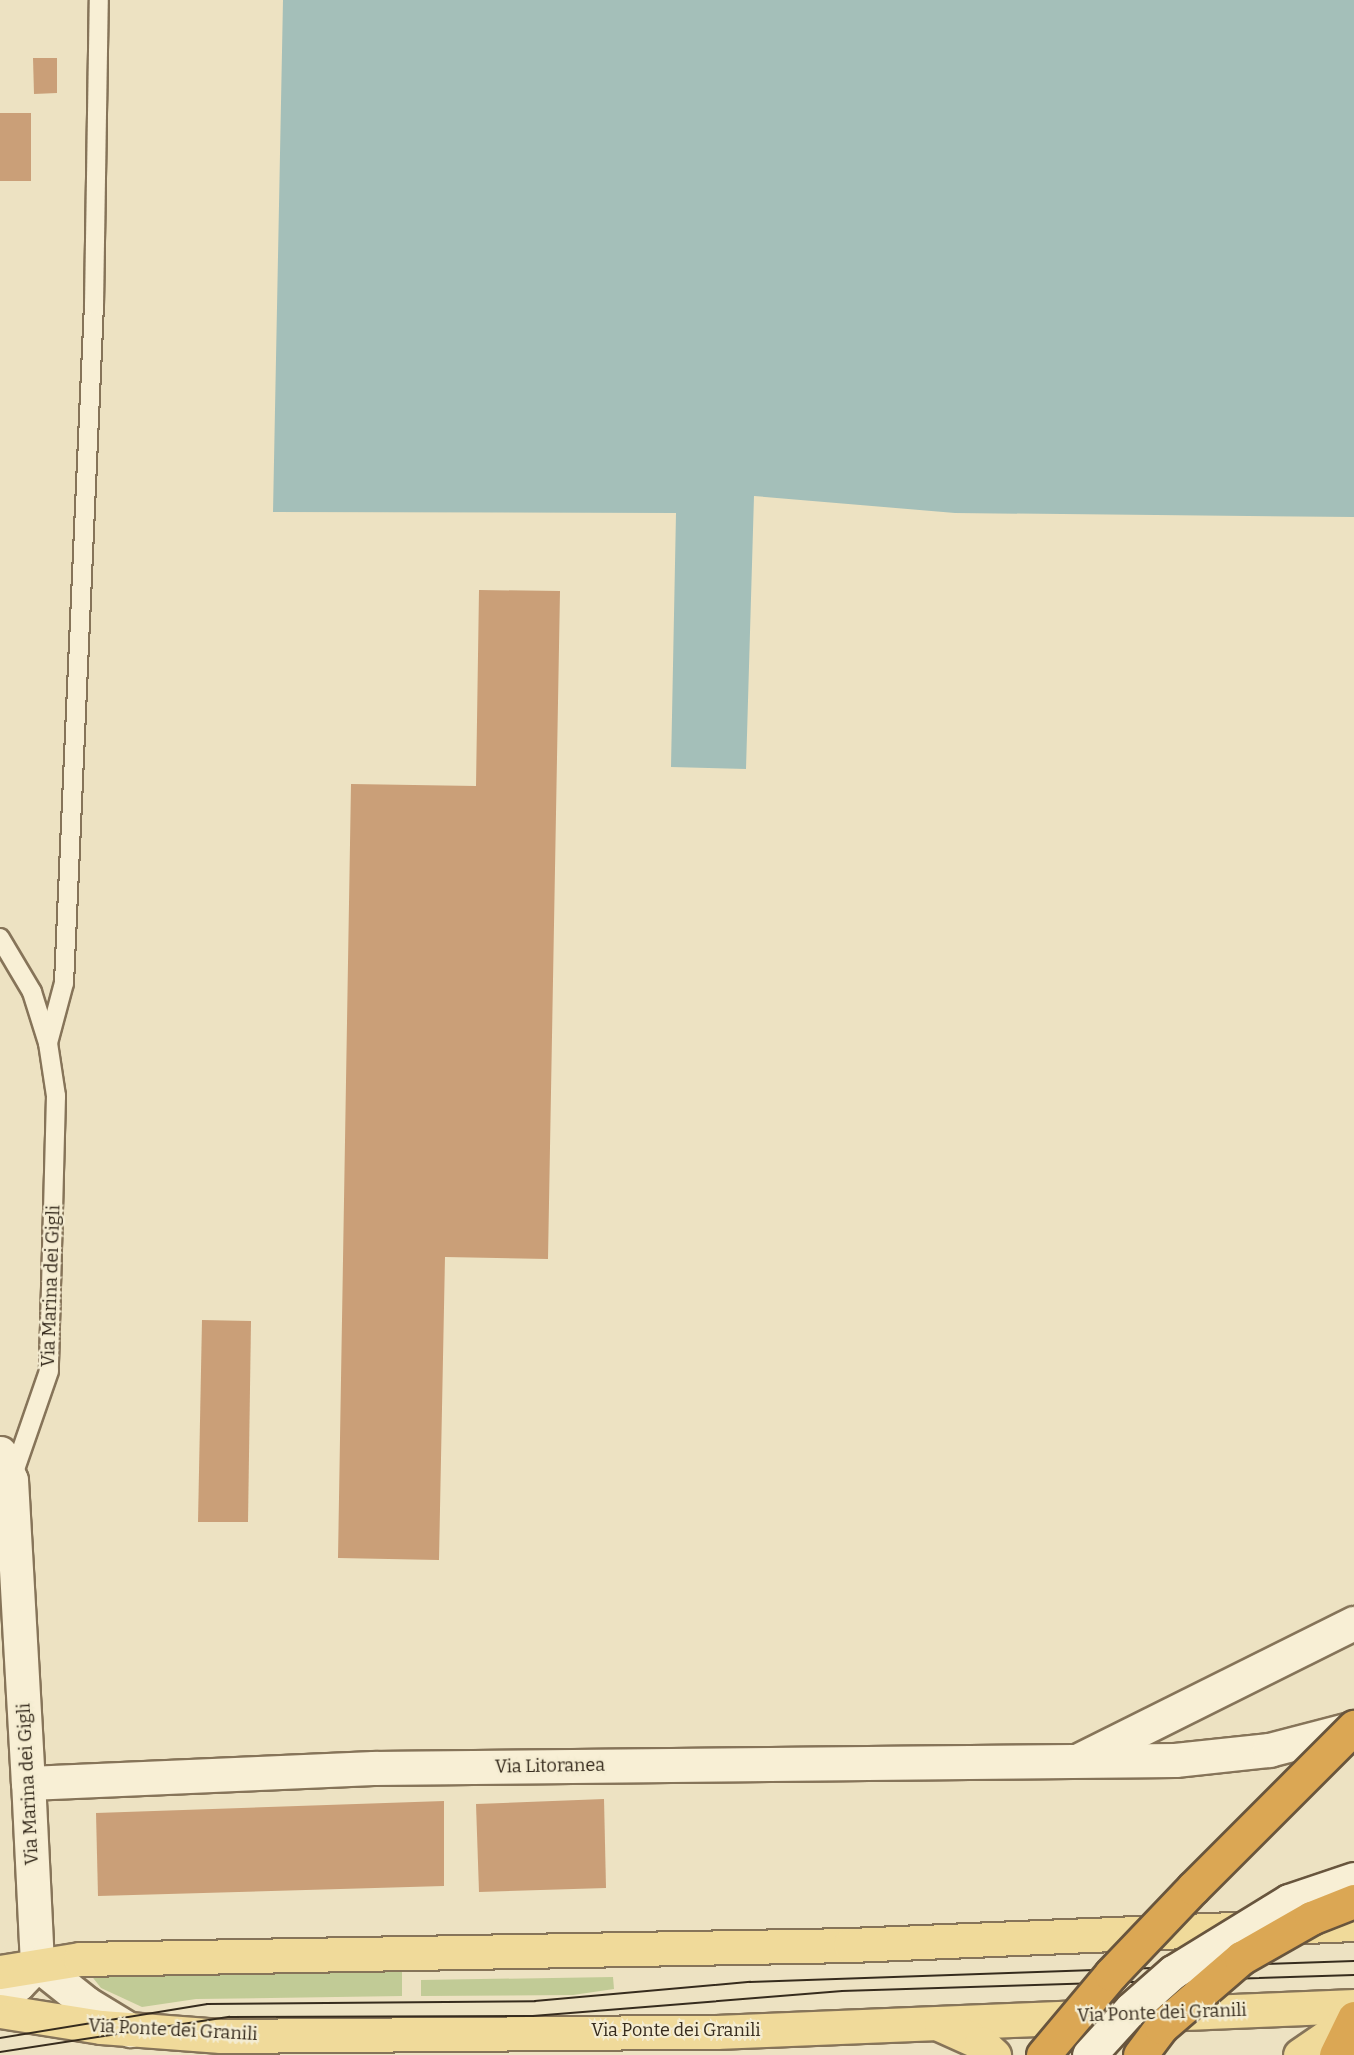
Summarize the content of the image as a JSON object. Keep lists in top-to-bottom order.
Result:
{
  "streets": {
    "main road": ["Via Marina dei Gigli", "Via Litoranea", "Via Ponte dei Granili"]
  },
  "crossings": [
    ["Via Marina dei Gigli", "Via Litoranea"]
  ]
}
